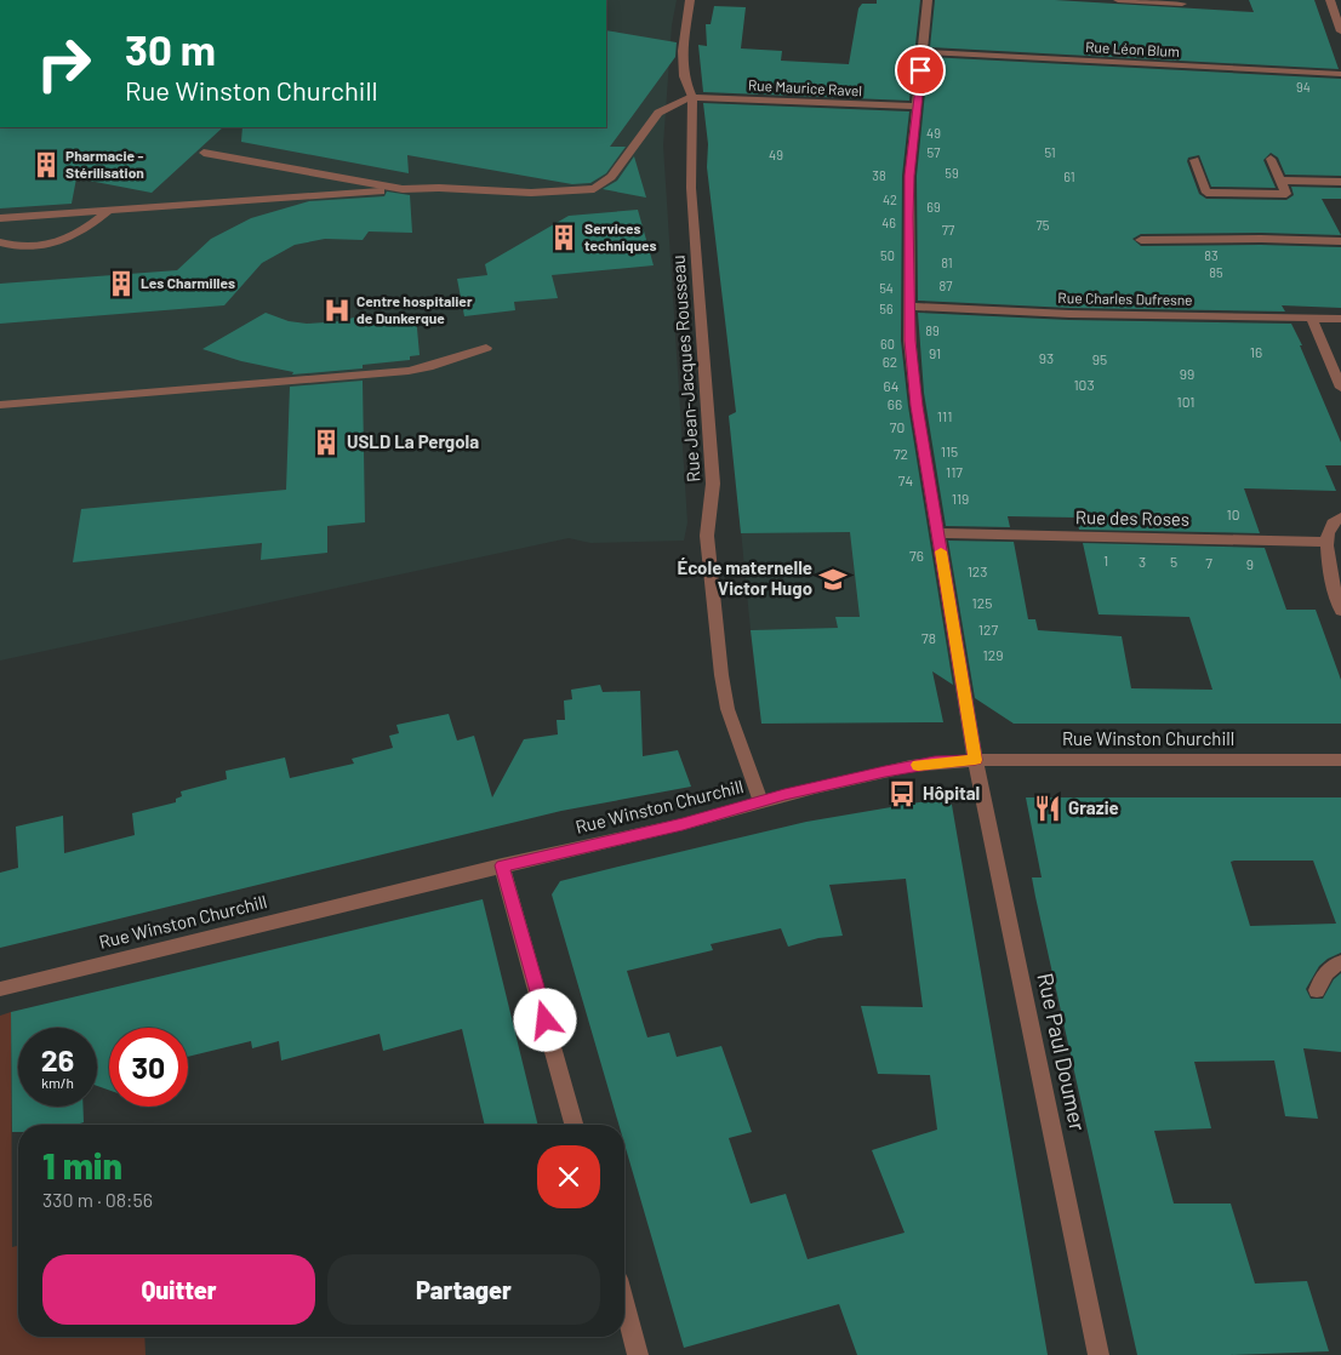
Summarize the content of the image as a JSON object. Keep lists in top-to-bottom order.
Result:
{
  "streets": {
    "street": [
      "Rue Léon Blum",
      "Rue Maurice Ravel",
      "Rue Charles Dufresne",
      "Rue Jean-Jacques Rousseau",
      "Rue des Roses",
      "Rue Winston Churchill",
      "Rue Paul Doumer"
    ]
  },
  "crossings": [
    ["Rue Léon Blum", "Rue Paul Doumer"],
    ["Rue Maurice Ravel", "Rue Jean-Jacques Rousseau"],
    ["Rue Maurice Ravel", "Rue Paul Doumer"],
    ["Rue Charles Dufresne", "Rue Paul Doumer"],
    ["Rue Jean-Jacques Rousseau", "Rue Winston Churchill"],
    ["Rue des Roses", "Rue Paul Doumer"],
    ["Rue Winston Churchill", "Rue Paul Doumer"]
  ],
  "places": {
    "building": [
      "Pharmacie - Stérilisation",
      "Services techniques",
      "Les Charmilles",
      "USLD La Pergola"
    ],
    "hospital": ["Centre hospitalier de Dunkerque"],
    "school or university": ["École maternelle Victor Hugo"],
    "bus stop": ["Hôpital"],
    "restaurant": ["Grazie"]
  },
  "house_numbers": [
    "94",
    "49",
    "57",
    "51",
    "49",
    "59",
    "38",
    "61",
    "42",
    "69",
    "46",
    "75",
    "77",
    "50",
    "83",
    "81",
    "85",
    "87",
    "54",
    "56",
    "89",
    "60",
    "16",
    "91",
    "93",
    "95",
    "62",
    "99",
    "103",
    "64",
    "101",
    "66",
    "111",
    "70",
    "115",
    "72",
    "117",
    "74",
    "119",
    "10",
    "76",
    "1",
    "3",
    "5",
    "7",
    "9",
    "123",
    "125",
    "127",
    "78",
    "129"
  ],
  "page": {
    "turn": ["30 m", "Rue Winston Churchill"],
    "speed": "26 km/h",
    "limit": "30",
    "heading": ["1 min", "330 m · 08:56"],
    "buttons": ["Quitter", "Partager"]
  }
}
